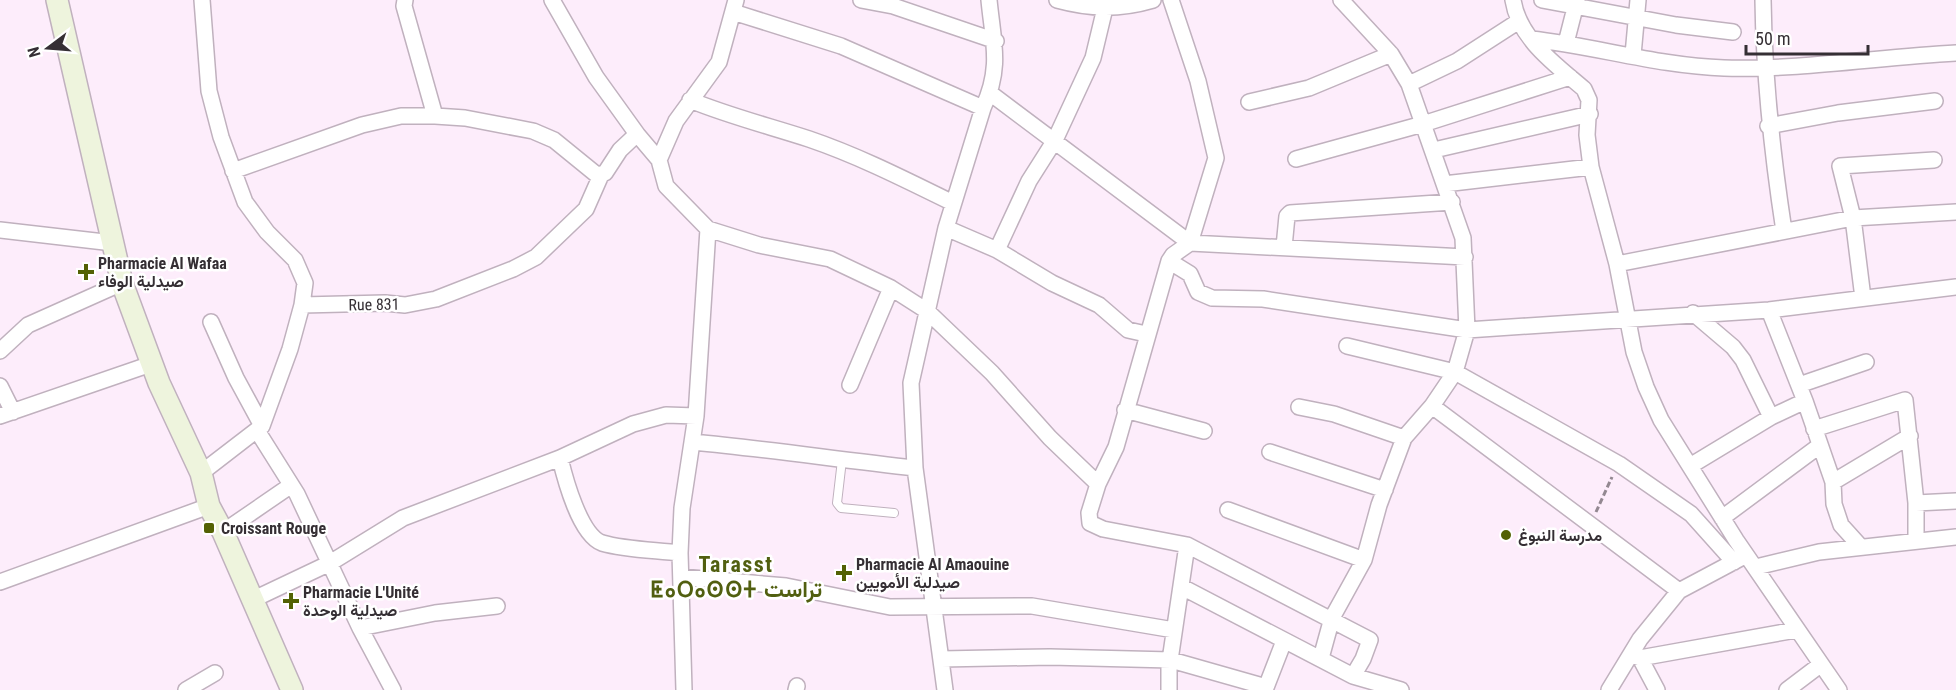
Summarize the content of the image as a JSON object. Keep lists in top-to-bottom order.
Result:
{
  "streets": {
    "street": ["Rue 831"]
  },
  "districts": ["Tarasst ⵟⴰⵔⴰⵙⵙⵜ تراست"],
  "places": {
    "health": ["Pharmacie Al Wafaa صيدلية الوفاء", "Pharmacie Al Amaouine صيدلية الأمويين", "Pharmacie L'Unité صيدلية الوحدة"],
    "transit": ["Croissant Rouge"],
    "other": ["مدرسة النبوغ"]
  },
  "scale_bar": "50 m",
  "north": "left"
}
